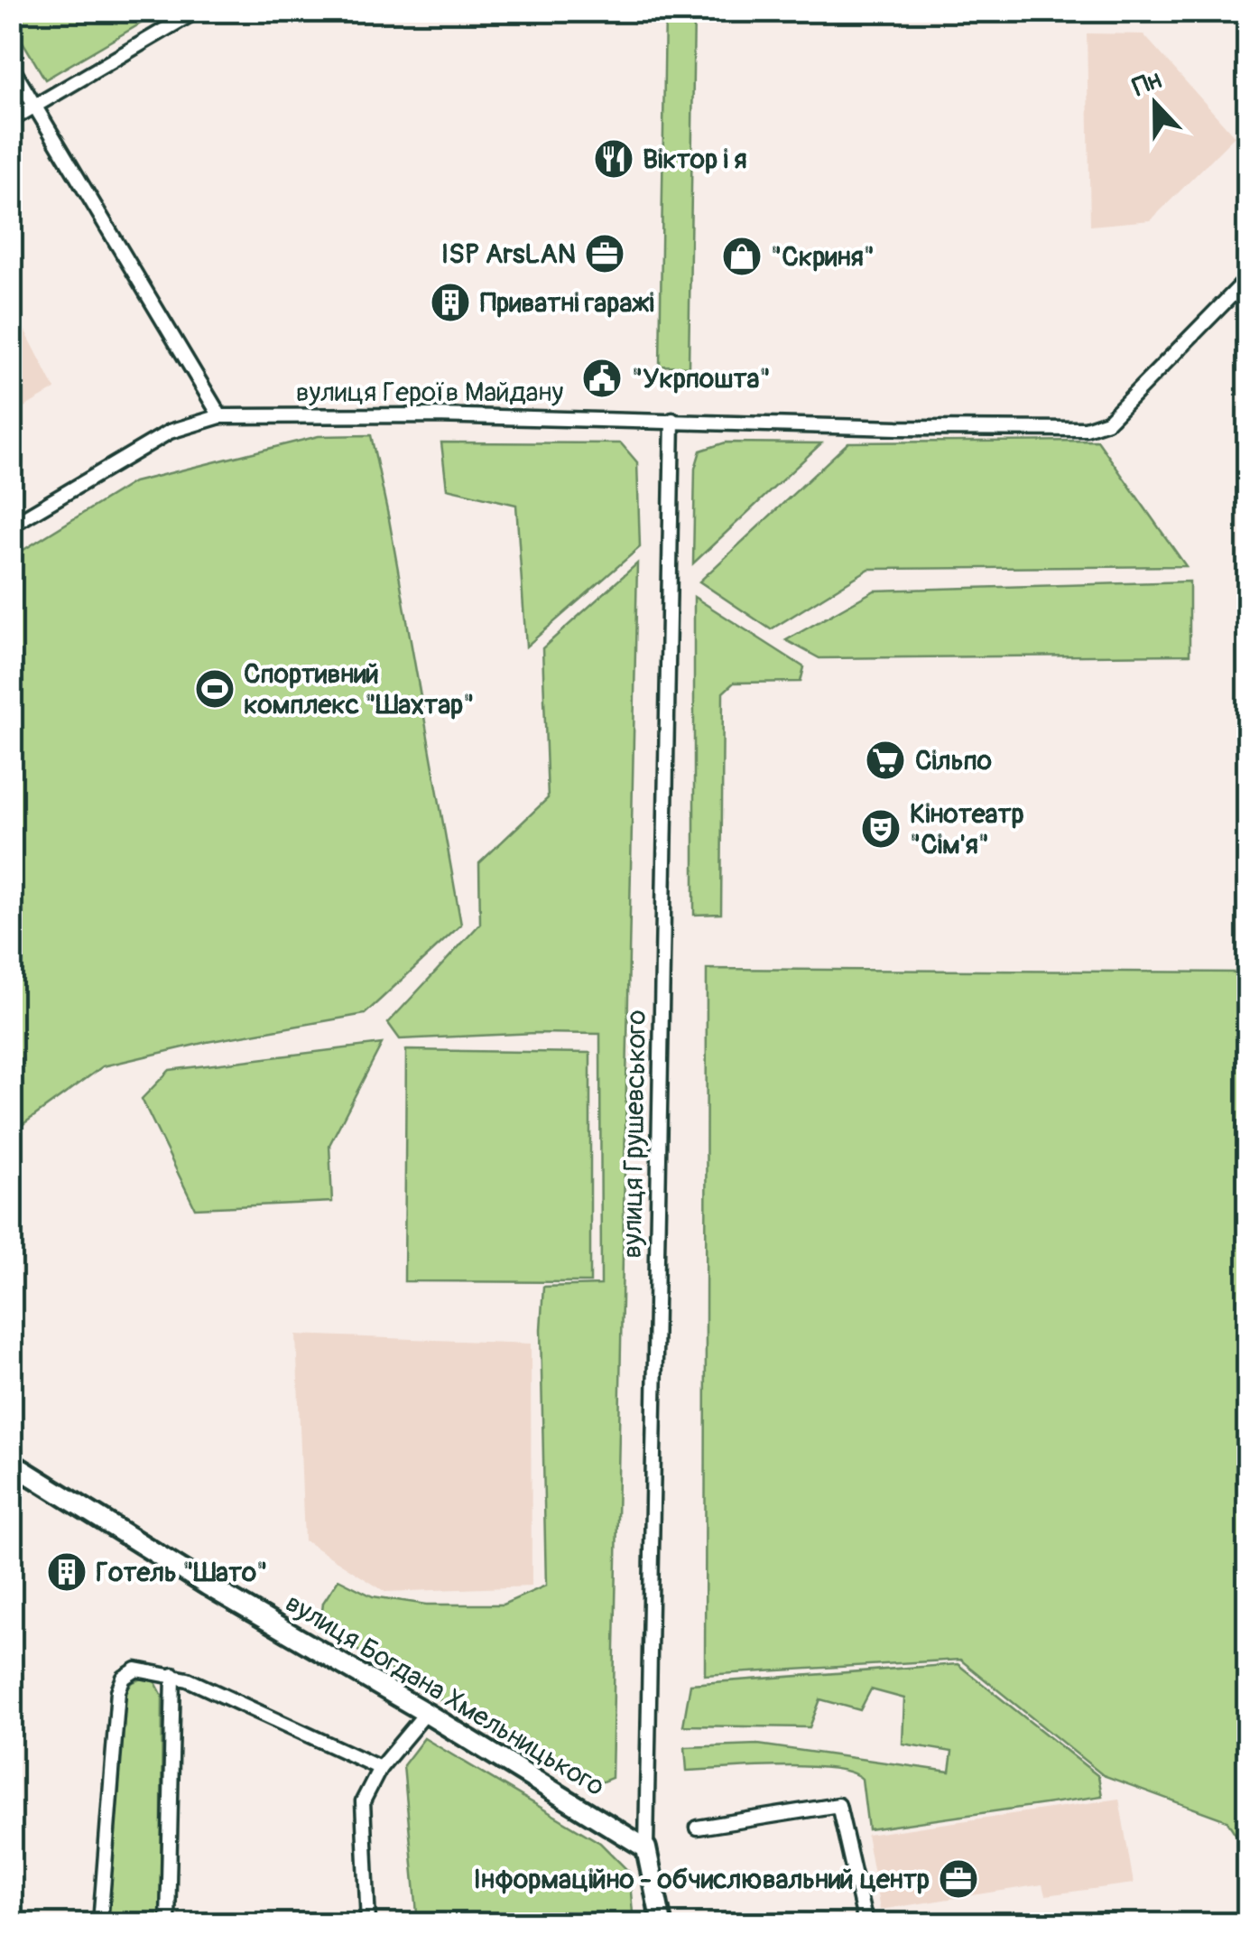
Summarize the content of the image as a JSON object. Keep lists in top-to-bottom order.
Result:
{
  "streets": {
    "main road": ["вулиця Богдана Хмельницького"],
    "street": ["вулиця Героїв Майдану", "вулиця Грушевського"]
  },
  "crossings": [
    ["вулиця Героїв Майдану", "вулиця Грушевського"],
    ["вулиця Грушевського", "вулиця Богдана Хмельницького"]
  ],
  "places": {
    "restaurant": ["Віктор і я"],
    "office": ["ISP ArsLAN", "Інформаційно - обчислювальний центр"],
    "shop": ["\"Скриня\""],
    "building": ["Приватні гаражі", "Готель \"Шато\""],
    "public building": ["\"Укрпошта\""],
    "sports": ["Спортивний комплекс \"Шахтар\""],
    "supermarket": ["Сільпо"],
    "theatre": ["Кінотеатр \"Сім'я\""]
  },
  "north": "top"
}
